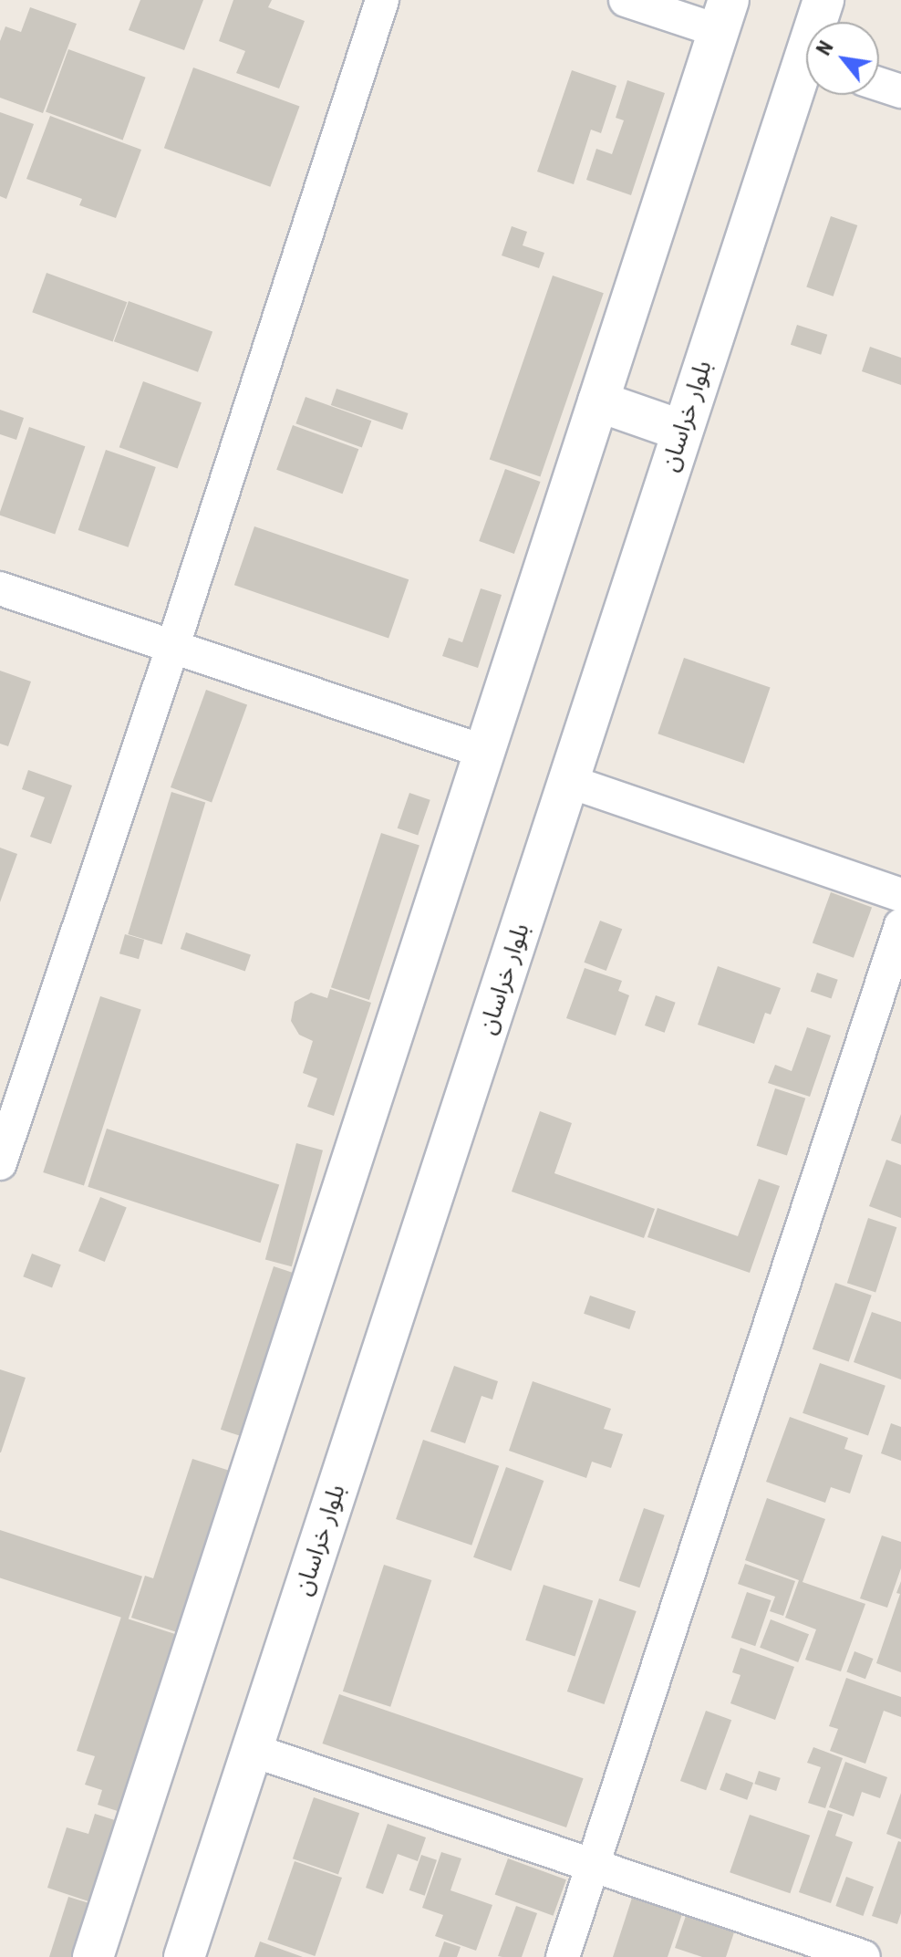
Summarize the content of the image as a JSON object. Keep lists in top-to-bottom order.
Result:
{
  "streets": {
    "main road": ["بلوار خراسان"]
  },
  "north": "top left"
}
